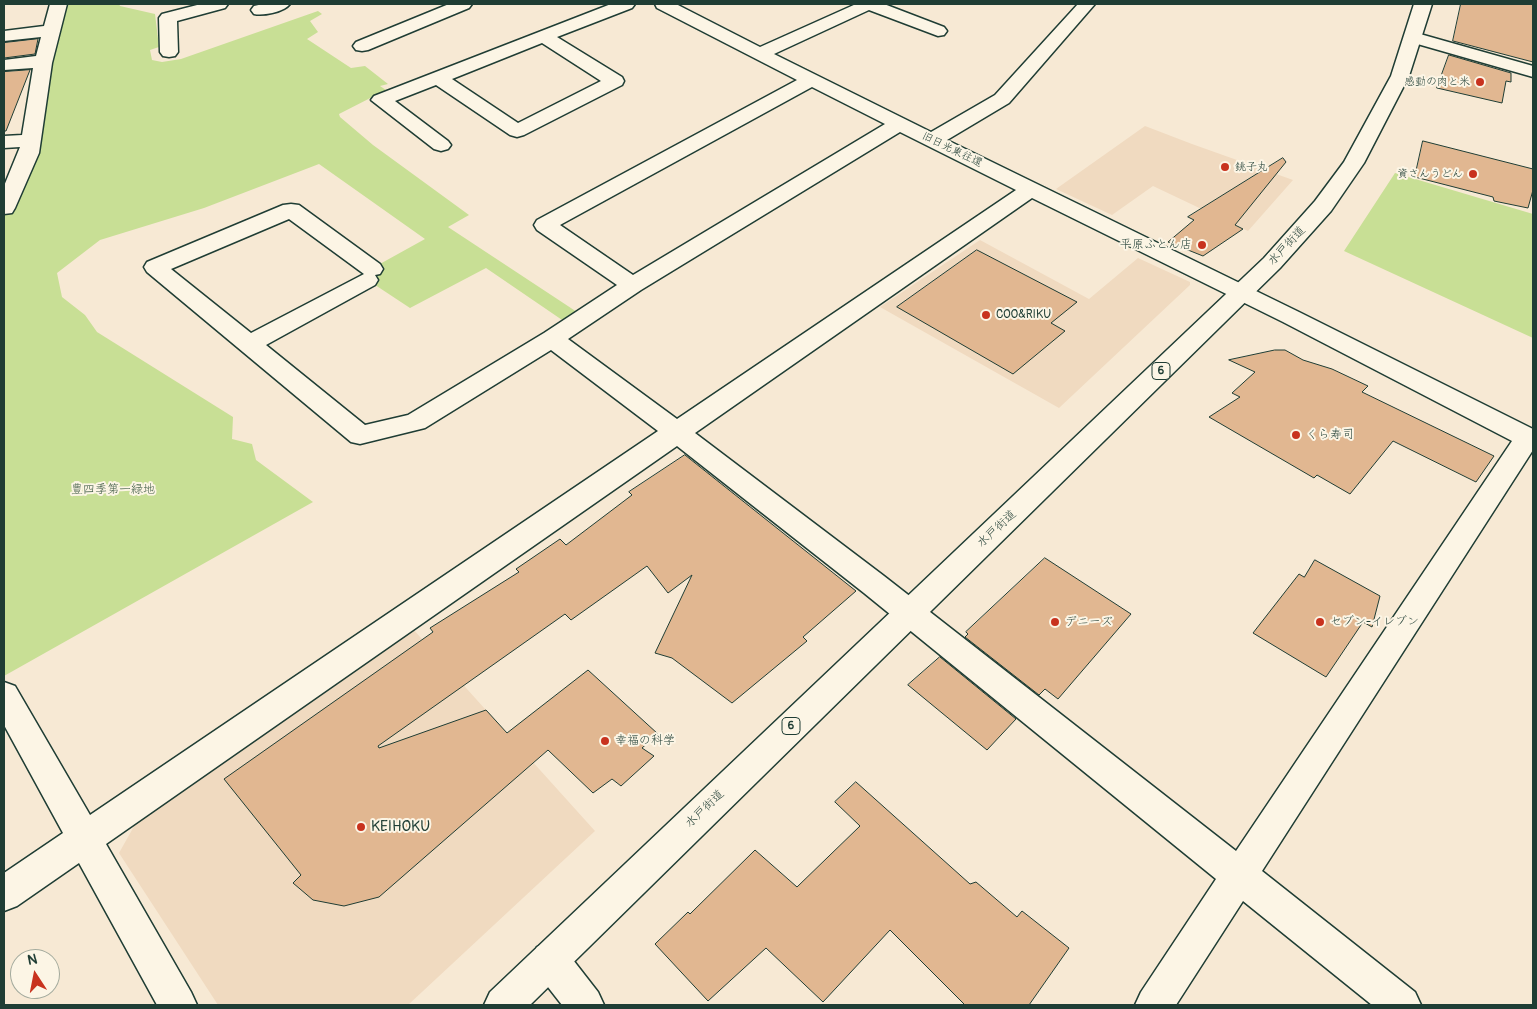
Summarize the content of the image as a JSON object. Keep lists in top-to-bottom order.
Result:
{
  "streets": {
    "main road": ["旧日光東往還", "水戸街道", "6"]
  },
  "crossings": [
    ["旧日光東往還", "水戸街道"]
  ],
  "parks": ["豊四季第一緑地"],
  "places": [
    "感動の肉と米",
    "銚子丸",
    "資さんうどん",
    "平原ふとん店",
    "COO&RIKU",
    "くら寿司",
    "デニーズ",
    "セブン-イレブン",
    "幸福の科学",
    "KEIHOKU"
  ],
  "north": "top"
}
